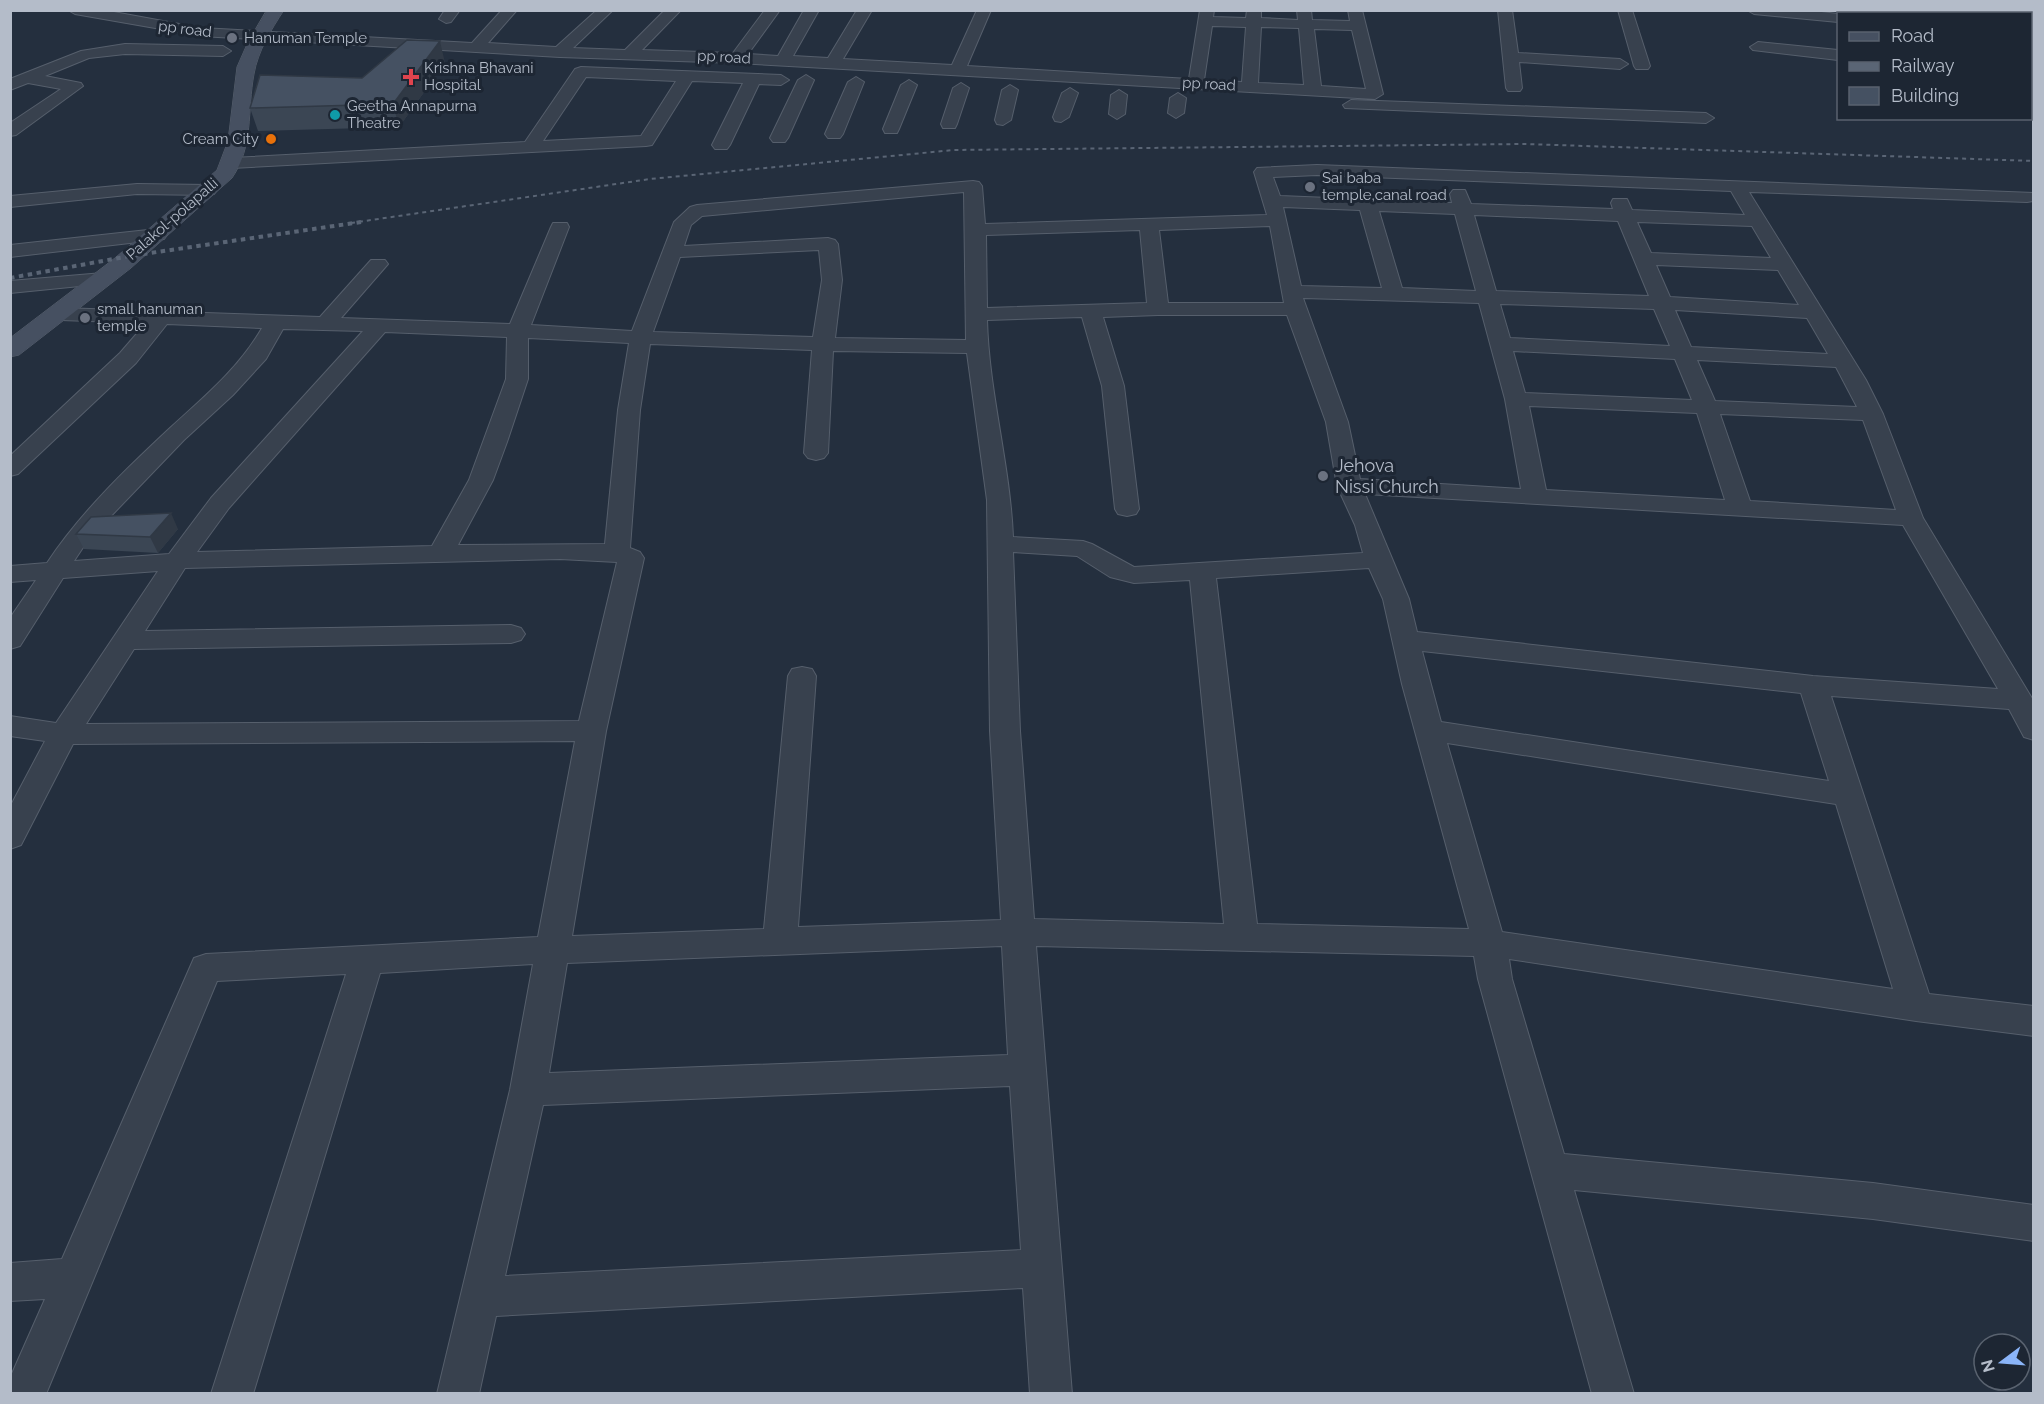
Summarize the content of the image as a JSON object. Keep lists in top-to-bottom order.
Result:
{
  "streets": {
    "street": ["pp road", "Palakol-polapalli"]
  },
  "crossings": [
    ["pp road", "Palakol-polapalli"]
  ],
  "places": {
    "other": [
      "Hanuman Temple",
      "Geetha Annapurna Theatre",
      "Cream City",
      "Sai baba temple,canal road",
      "small hanuman temple",
      "Jehova Nissi Church"
    ],
    "health": ["Krishna Bhavani Hospital"]
  },
  "legend": ["Road", "Railway", "Building"],
  "north": "left"
}
